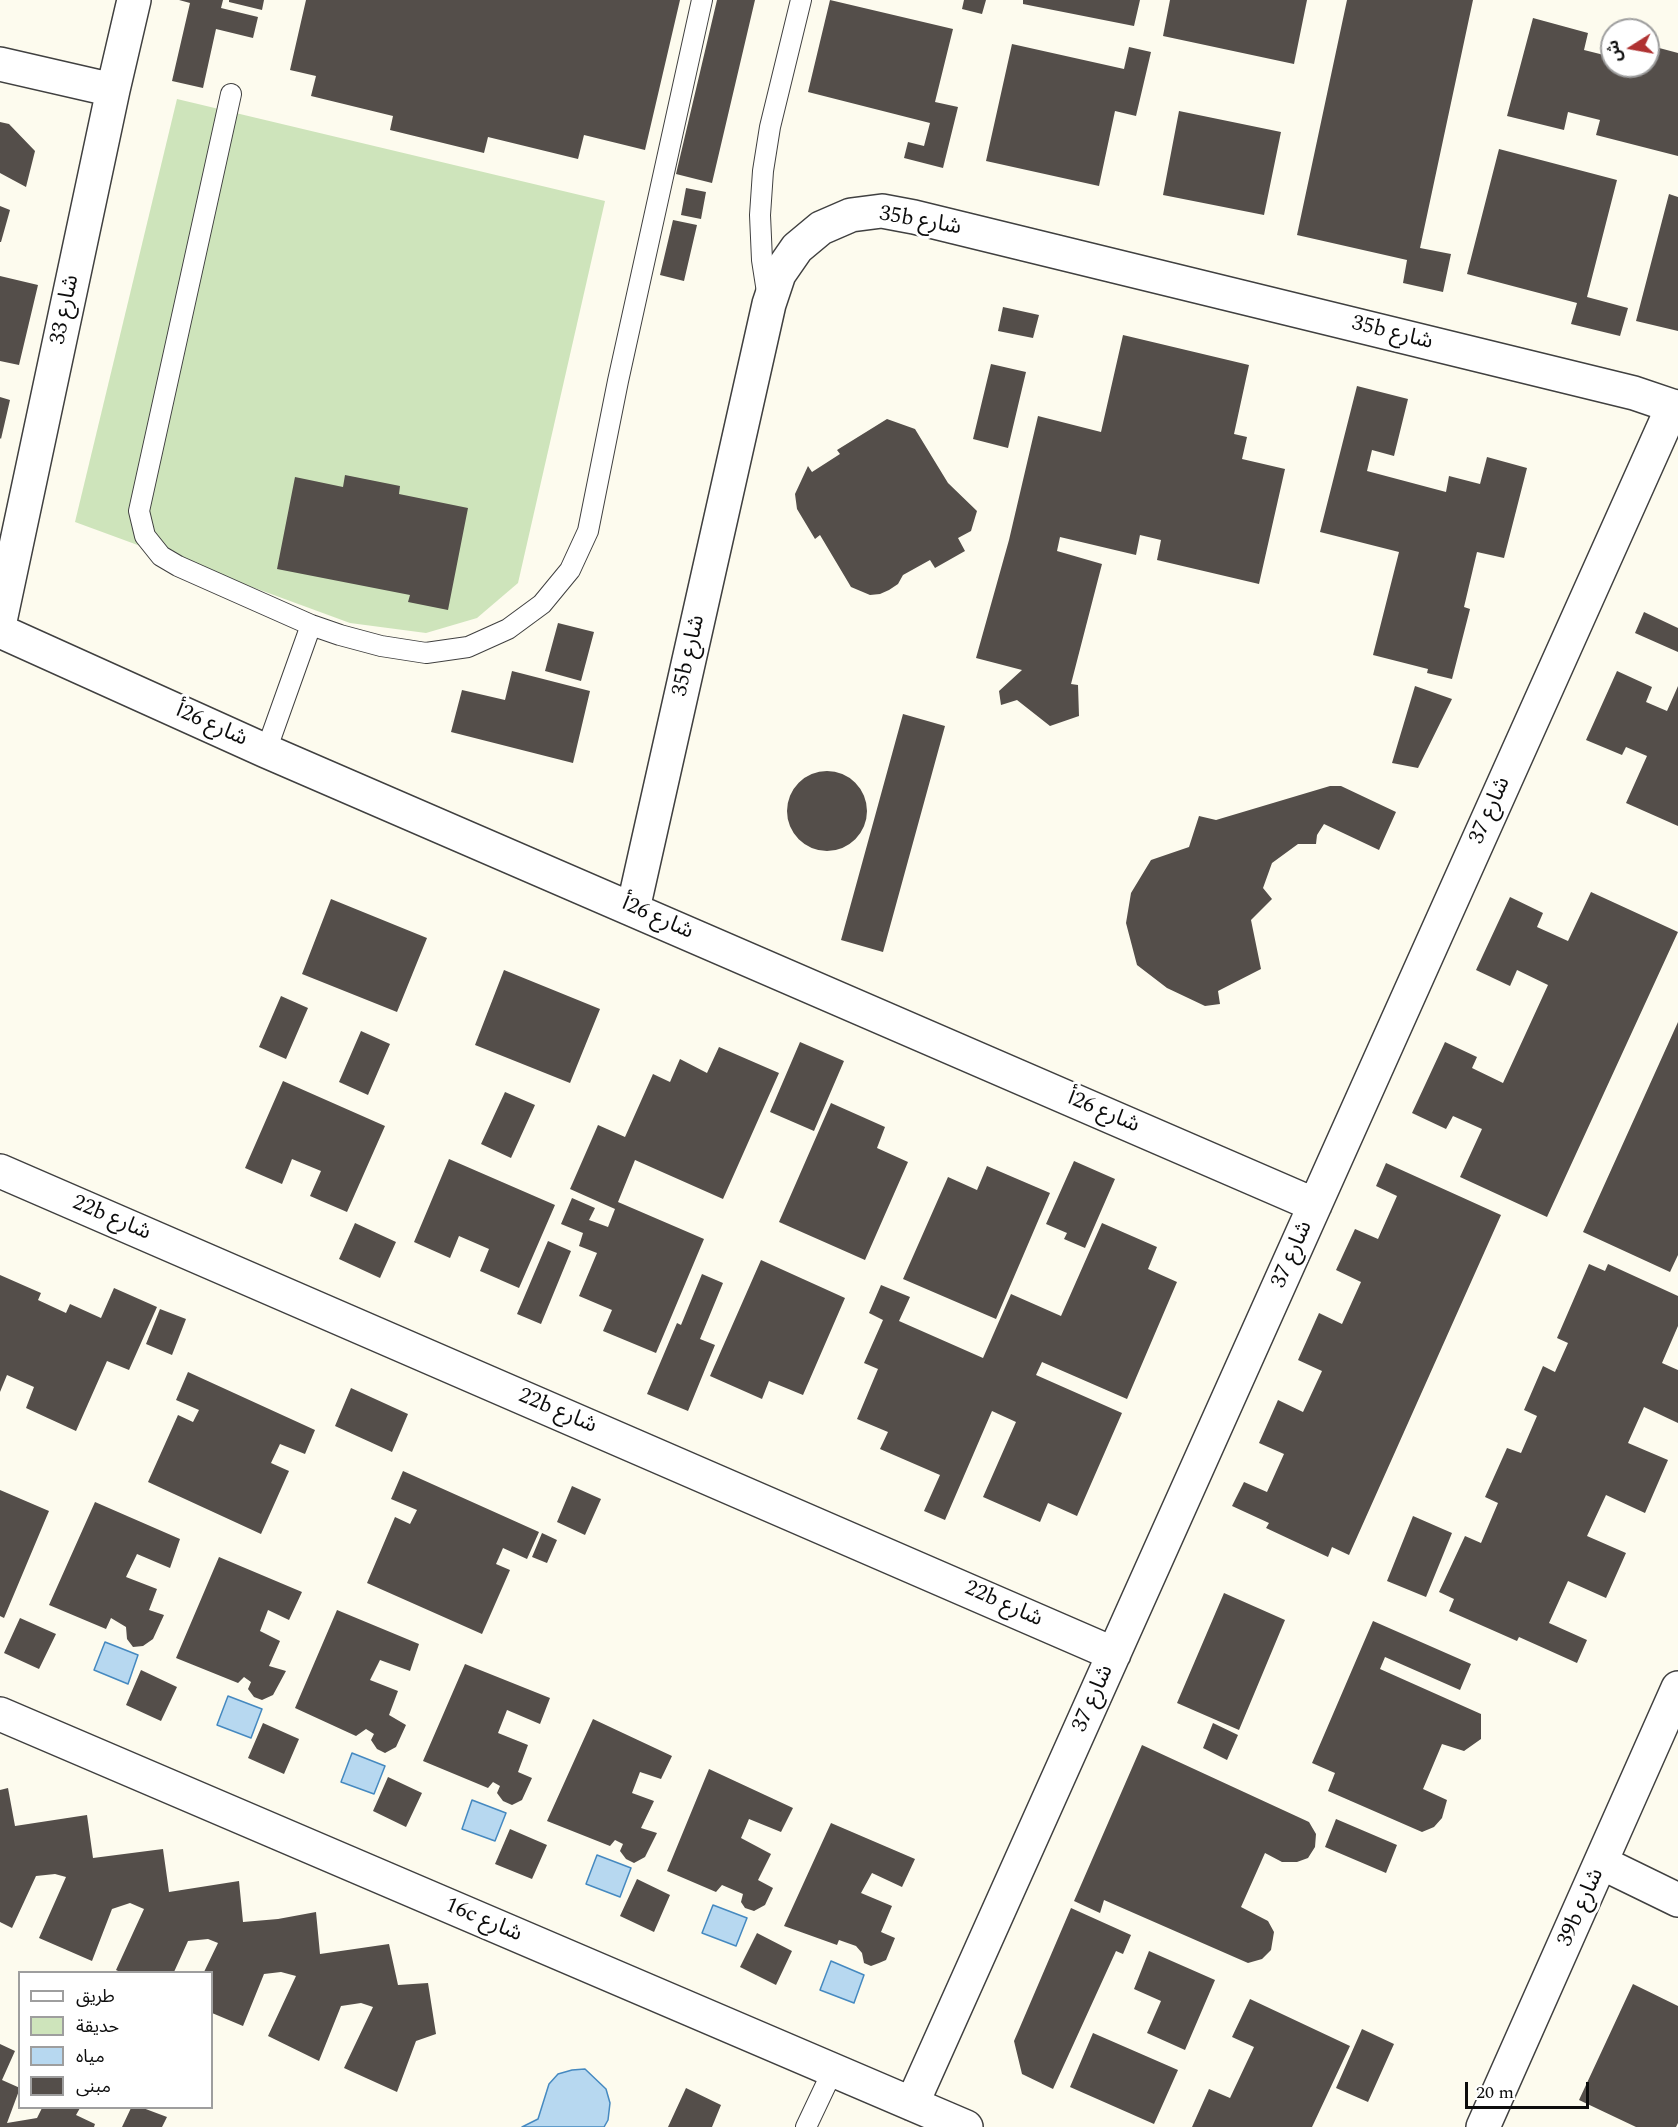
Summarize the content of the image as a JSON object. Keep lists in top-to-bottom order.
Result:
{
  "streets": {
    "street": [
      "35b شارع",
      "شارع 33",
      "شارع 26أ",
      "شارع 37",
      "22b شارع",
      "39b شارع",
      "16c شارع"
    ]
  },
  "crossings": [
    ["35b شارع", "شارع 26أ"],
    ["35b شارع", "شارع 37"],
    ["شارع 26أ", "شارع 37"],
    ["شارع 37", "22b شارع"],
    ["شارع 37", "16c شارع"]
  ],
  "legend": [
    "طريق",
    "حديقة",
    "مياه",
    "مبنى"
  ],
  "scale_bar": "20 m",
  "north": "left"
}
